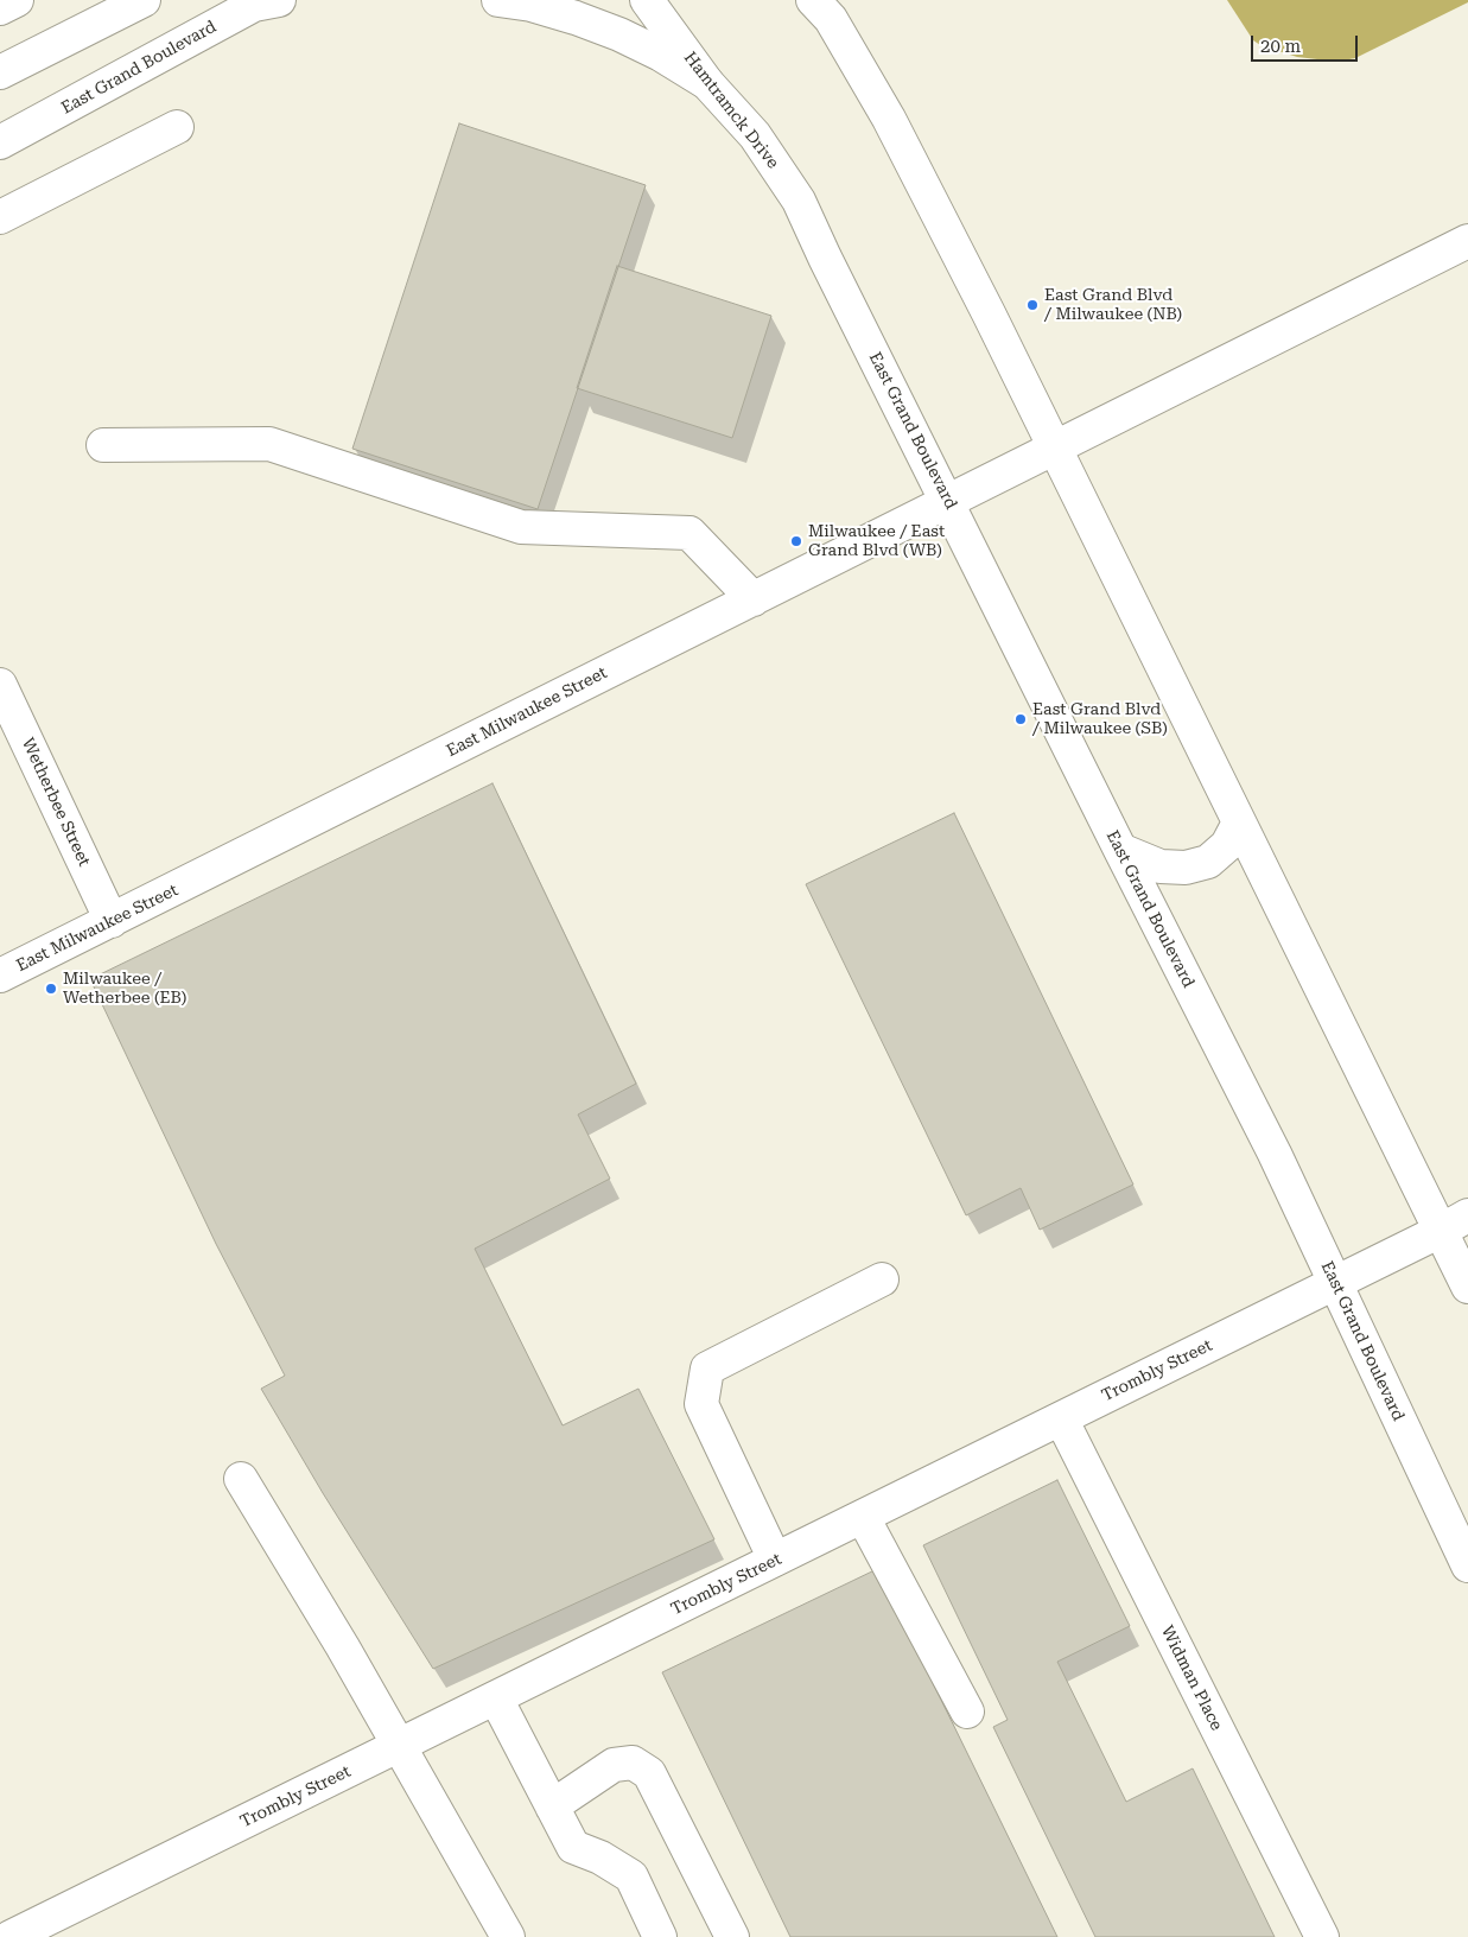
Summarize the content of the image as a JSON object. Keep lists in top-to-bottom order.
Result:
{
  "streets": {
    "main road": [
      "East Grand Boulevard",
      "Hamtramck Drive",
      "East Milwaukee Street",
      "Wetherbee Street",
      "Trombly Street",
      "Widman Place"
    ]
  },
  "crossings": [
    ["East Grand Boulevard", "Hamtramck Drive"],
    ["East Grand Boulevard", "East Milwaukee Street"],
    ["East Grand Boulevard", "Trombly Street"],
    ["East Milwaukee Street", "Wetherbee Street"],
    ["Trombly Street", "Widman Place"]
  ],
  "places": [
    "East Grand Blvd / Milwaukee (NB)",
    "Milwaukee / East Grand Blvd (WB)",
    "East Grand Blvd / Milwaukee (SB)",
    "Milwaukee / Wetherbee (EB)"
  ],
  "scale_bar": "20 m"
}
